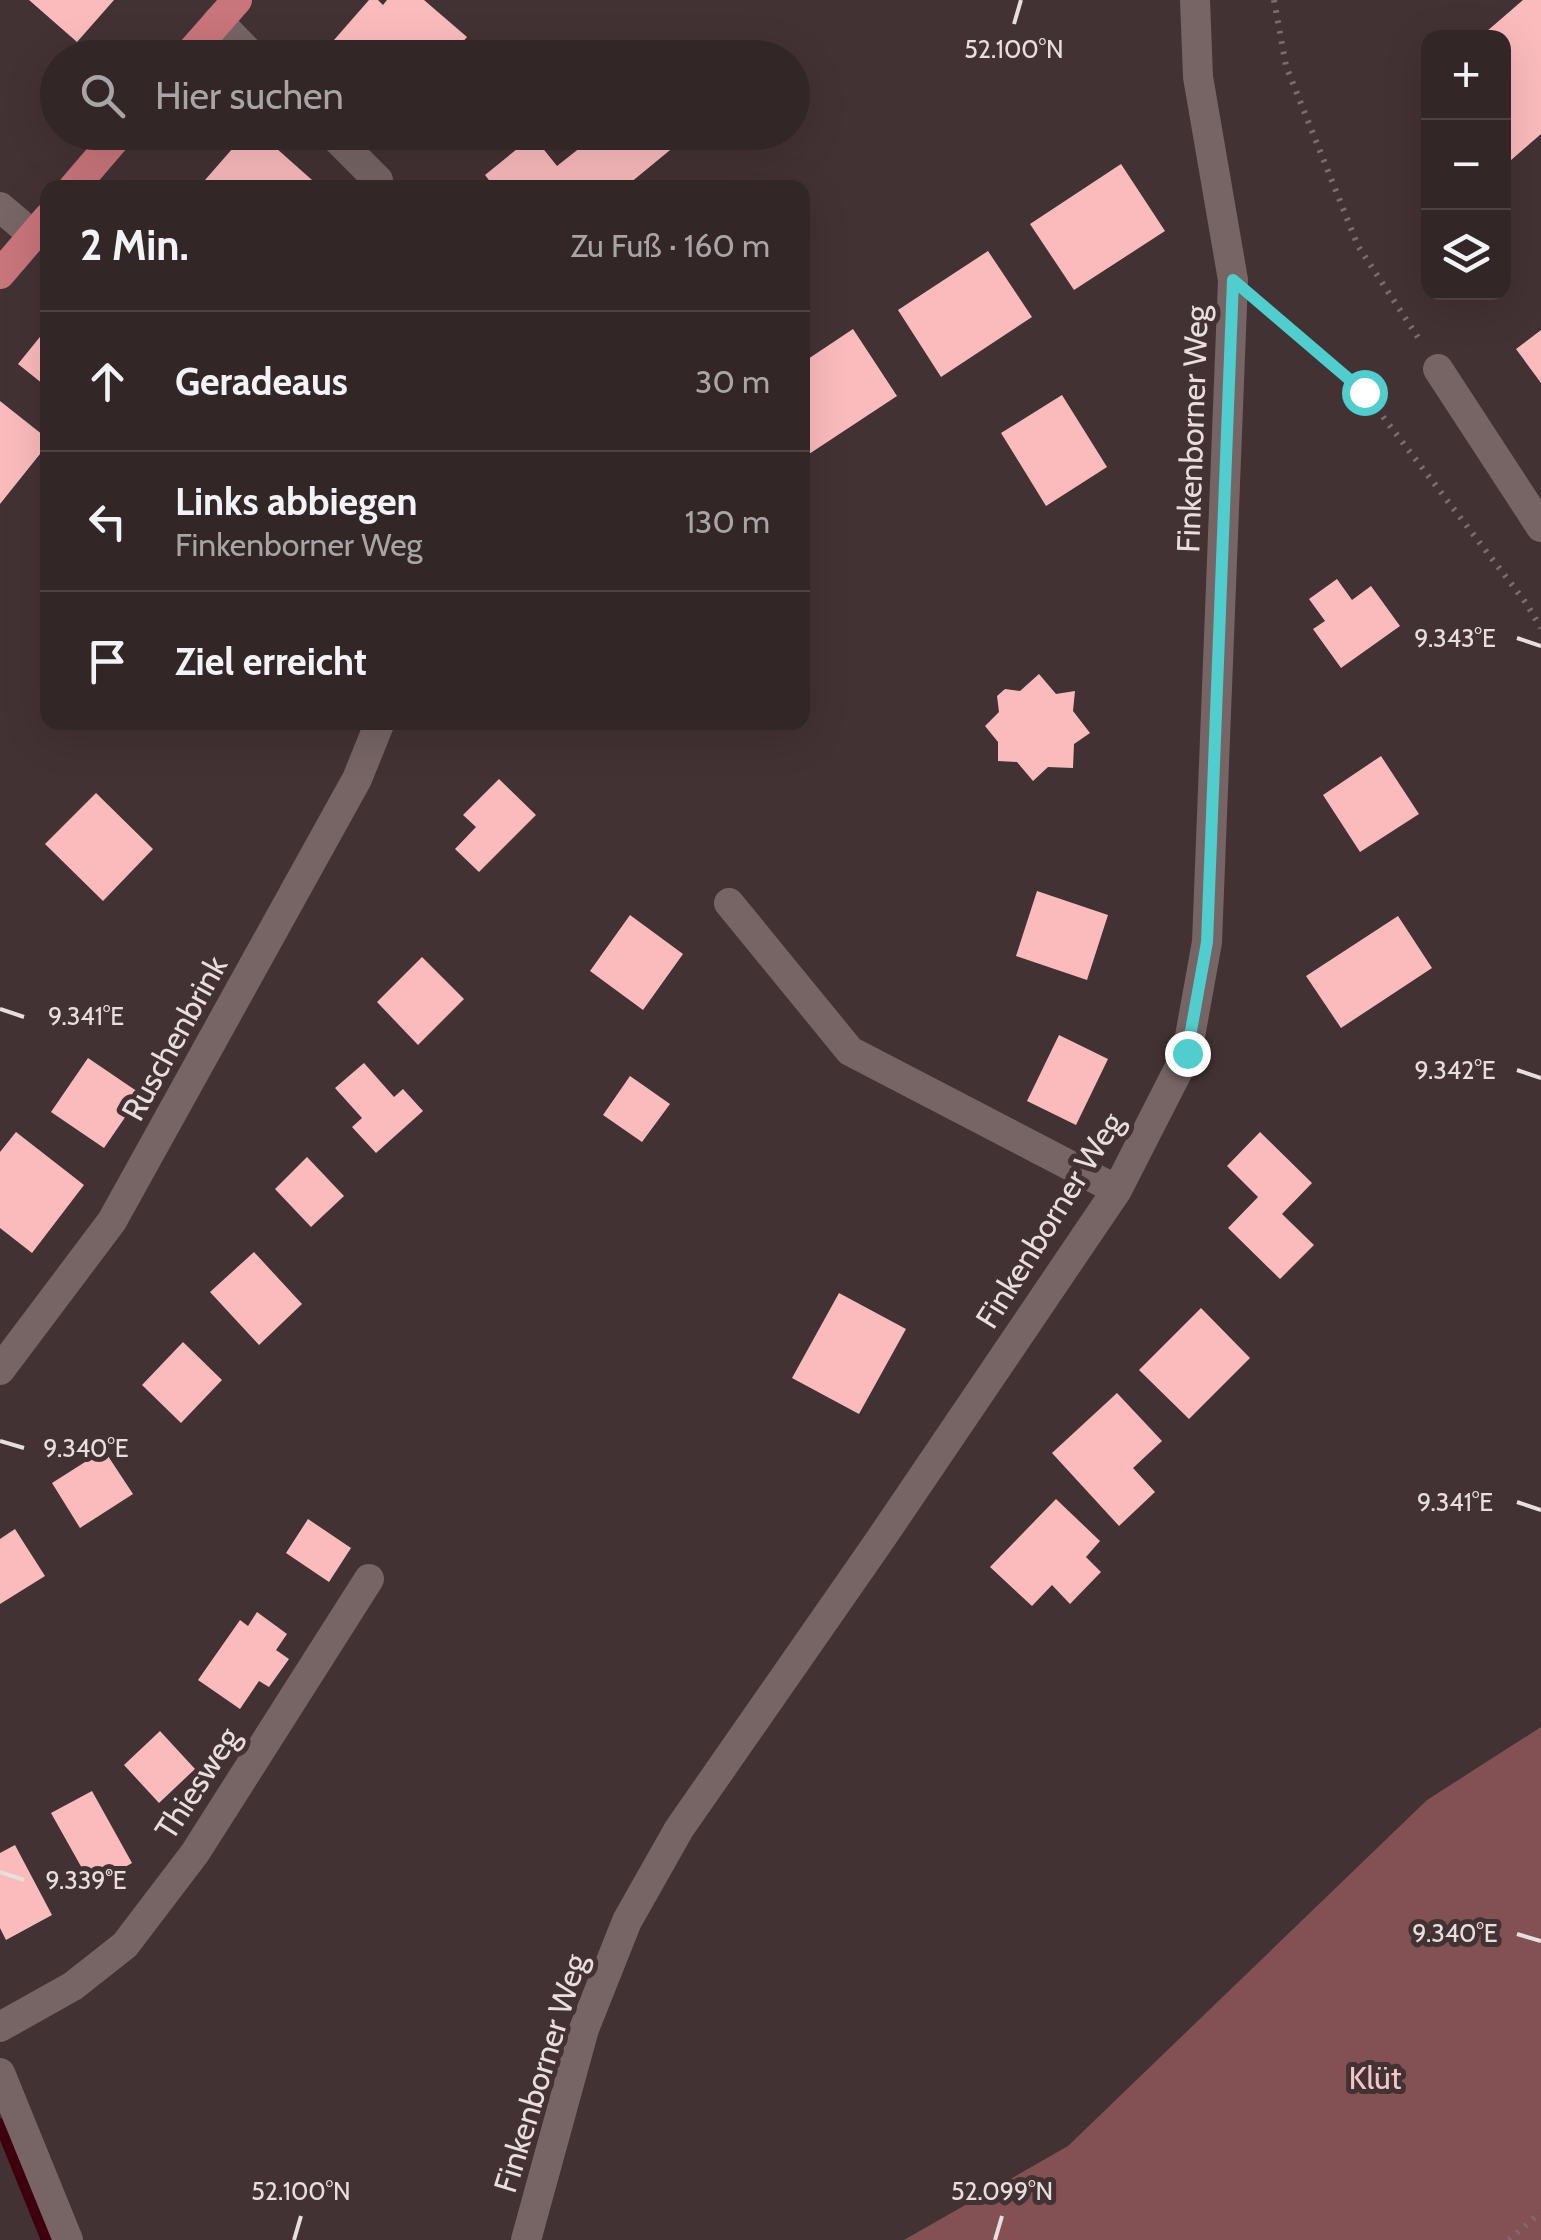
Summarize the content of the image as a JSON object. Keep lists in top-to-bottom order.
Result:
{
  "streets": {
    "street": ["Finkenborner Weg", "Ruschenbrink", "Thiesweg"]
  },
  "parks": ["Klüt"],
  "page": {
    "map_buttons": ["+", "−"],
    "search": "Hier suchen",
    "heading": ["2 Min.", "Zu Fuß · 160 m"],
    "list": [
      ["Geradeaus", "30 m"],
      ["Links abbiegen", "Finkenborner Weg", "130 m"],
      "Ziel erreicht"
    ]
  },
  "coordinates": [
    "52.100°N",
    "9.343°E",
    "9.341°E",
    "9.342°E",
    "9.340°E",
    "9.339°E",
    "52.099°N"
  ]
}
